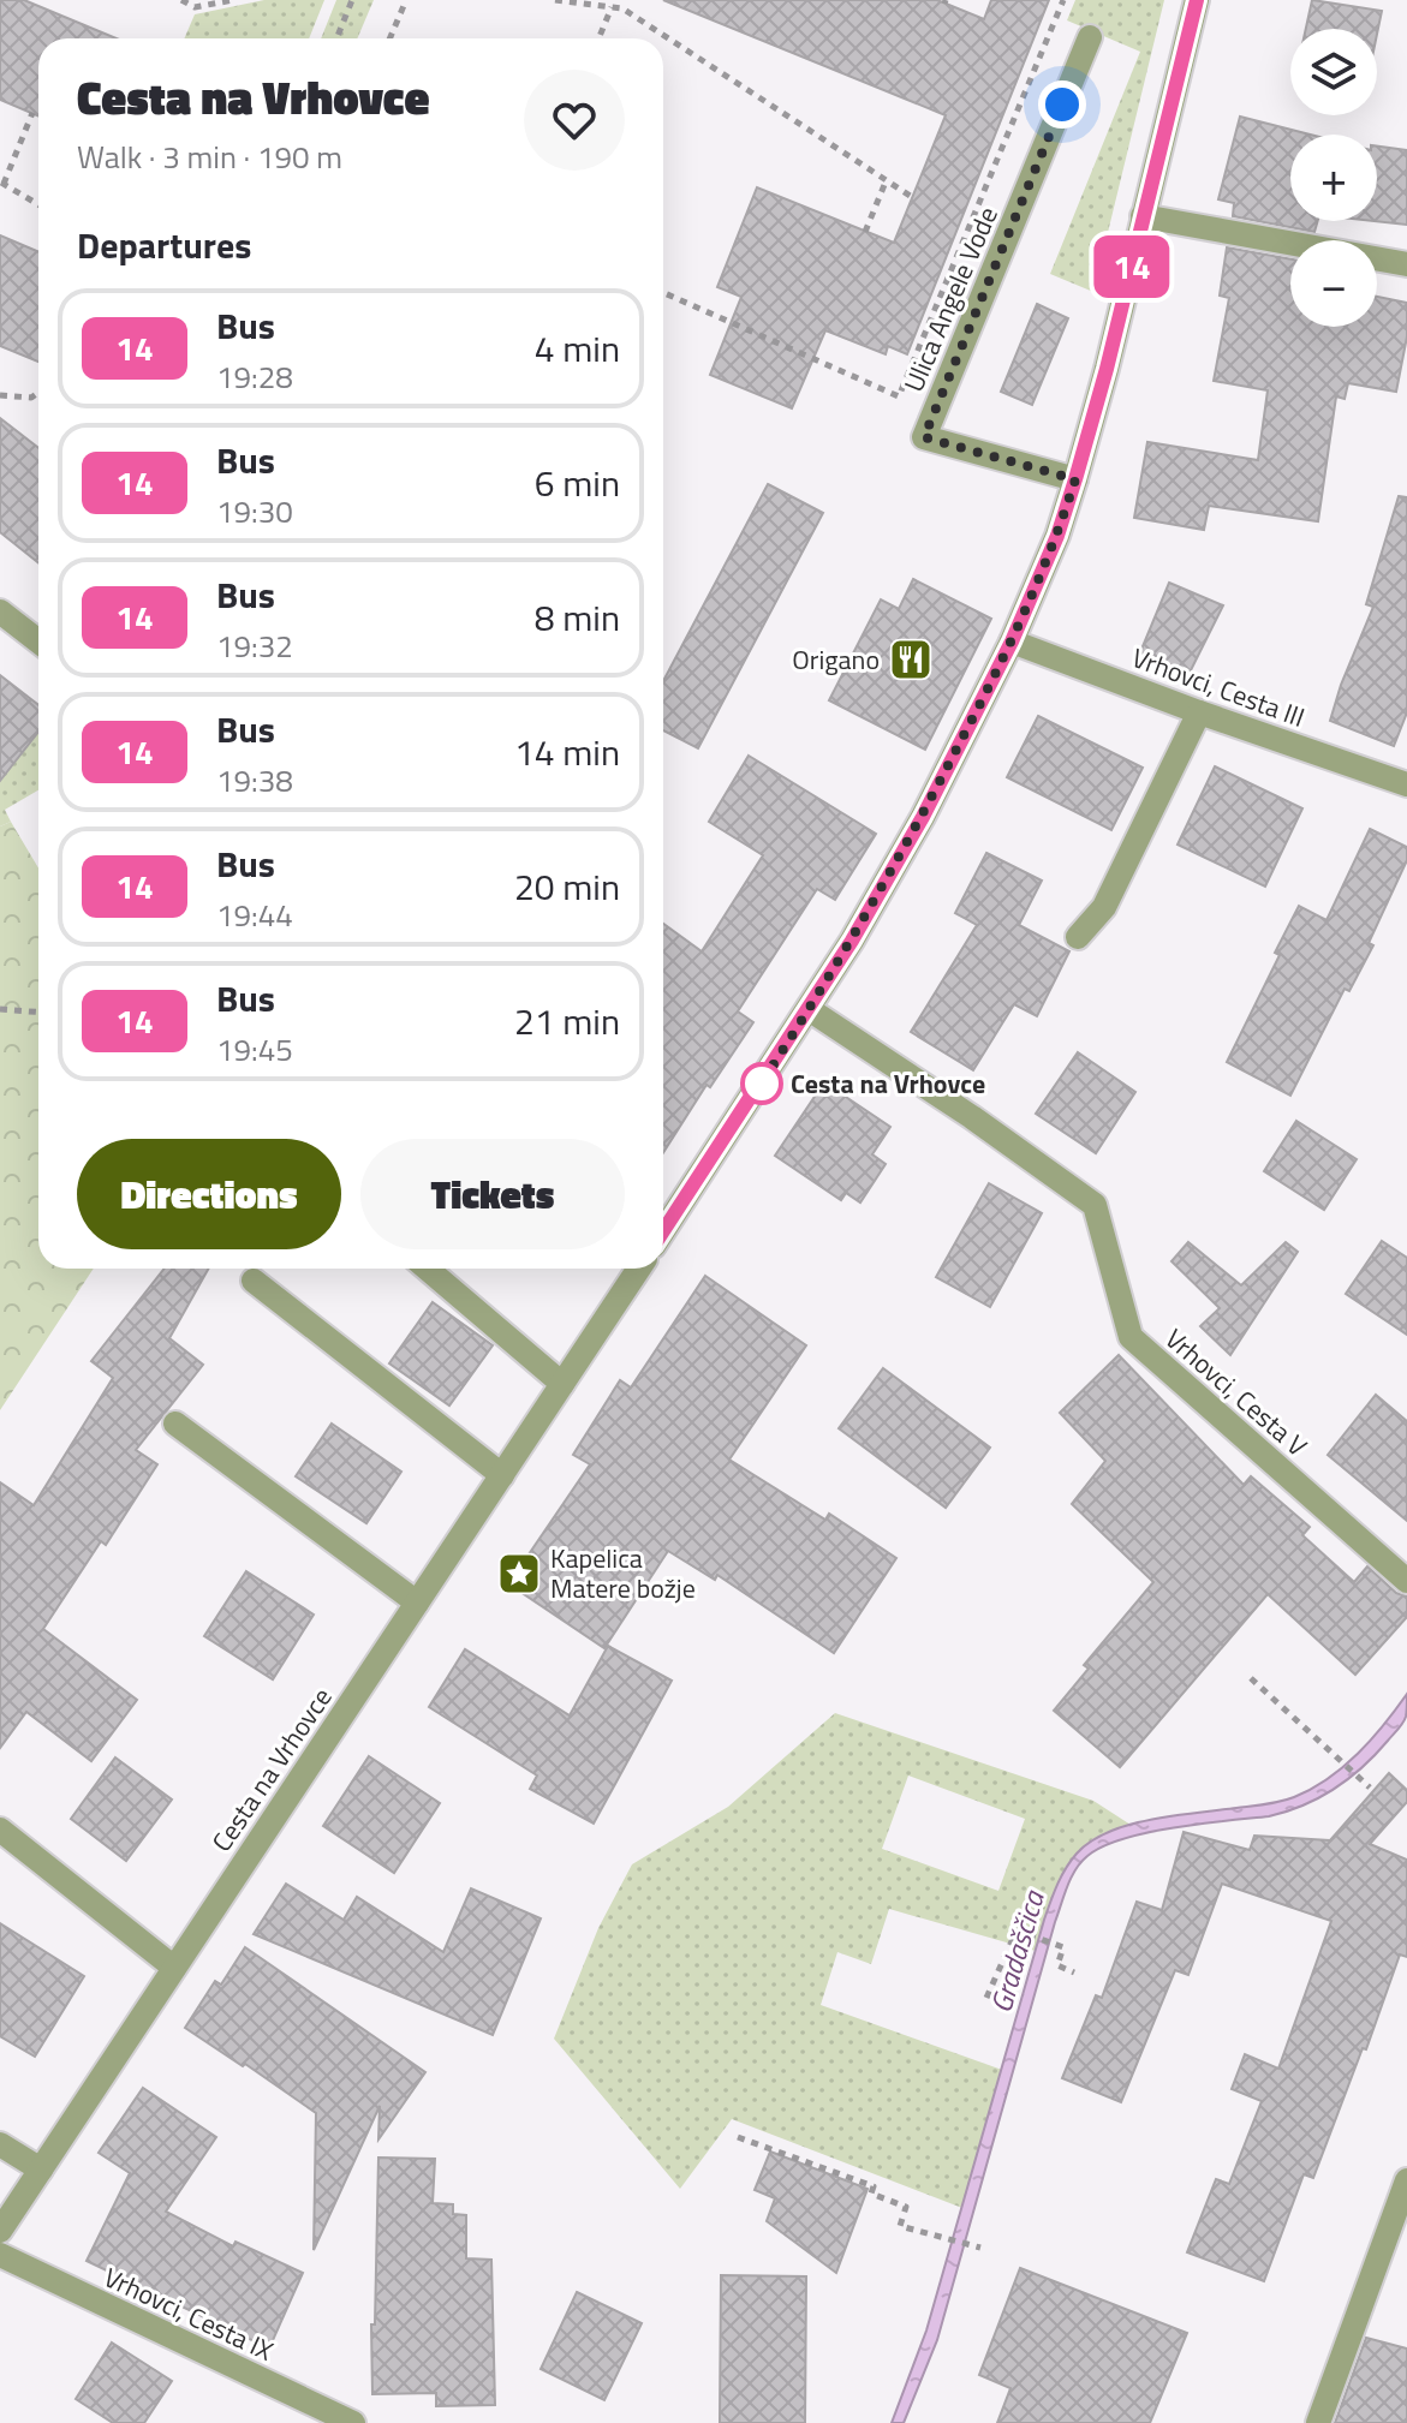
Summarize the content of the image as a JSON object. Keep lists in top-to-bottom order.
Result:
{
  "streets": {
    "street": [
      "Ulica Angele Vode",
      "Vrhovci, Cesta III",
      "Vrhovci, Cesta V",
      "Cesta na Vrhovce",
      "Vrhovci, Cesta IX"
    ]
  },
  "water": ["Gradaščica"],
  "places": {
    "restaurant": ["Origano"],
    "other": ["Cesta na Vrhovce"],
    "place": ["Kapelica Matere božje"]
  },
  "lines": ["bus line 14"],
  "page": {
    "on_map": "14",
    "map_buttons": ["+", "−"],
    "heading": [
      ["Cesta na Vrhovce", "Walk · 3 min · 190 m"],
      "Departures"
    ],
    "list": [
      {
        "mark": "14",
        "name": "Bus",
        "note": "19:28",
        "value": "4 min"
      },
      {
        "mark": "14",
        "name": "Bus",
        "note": "19:30",
        "value": "6 min"
      },
      {
        "mark": "14",
        "name": "Bus",
        "note": "19:32",
        "value": "8 min"
      },
      {
        "mark": "14",
        "name": "Bus",
        "note": "19:38",
        "value": "14 min"
      },
      {
        "mark": "14",
        "name": "Bus",
        "note": "19:44",
        "value": "20 min"
      },
      {
        "mark": "14",
        "name": "Bus",
        "note": "19:45",
        "value": "21 min"
      }
    ],
    "buttons": ["Directions", "Tickets"]
  }
}
